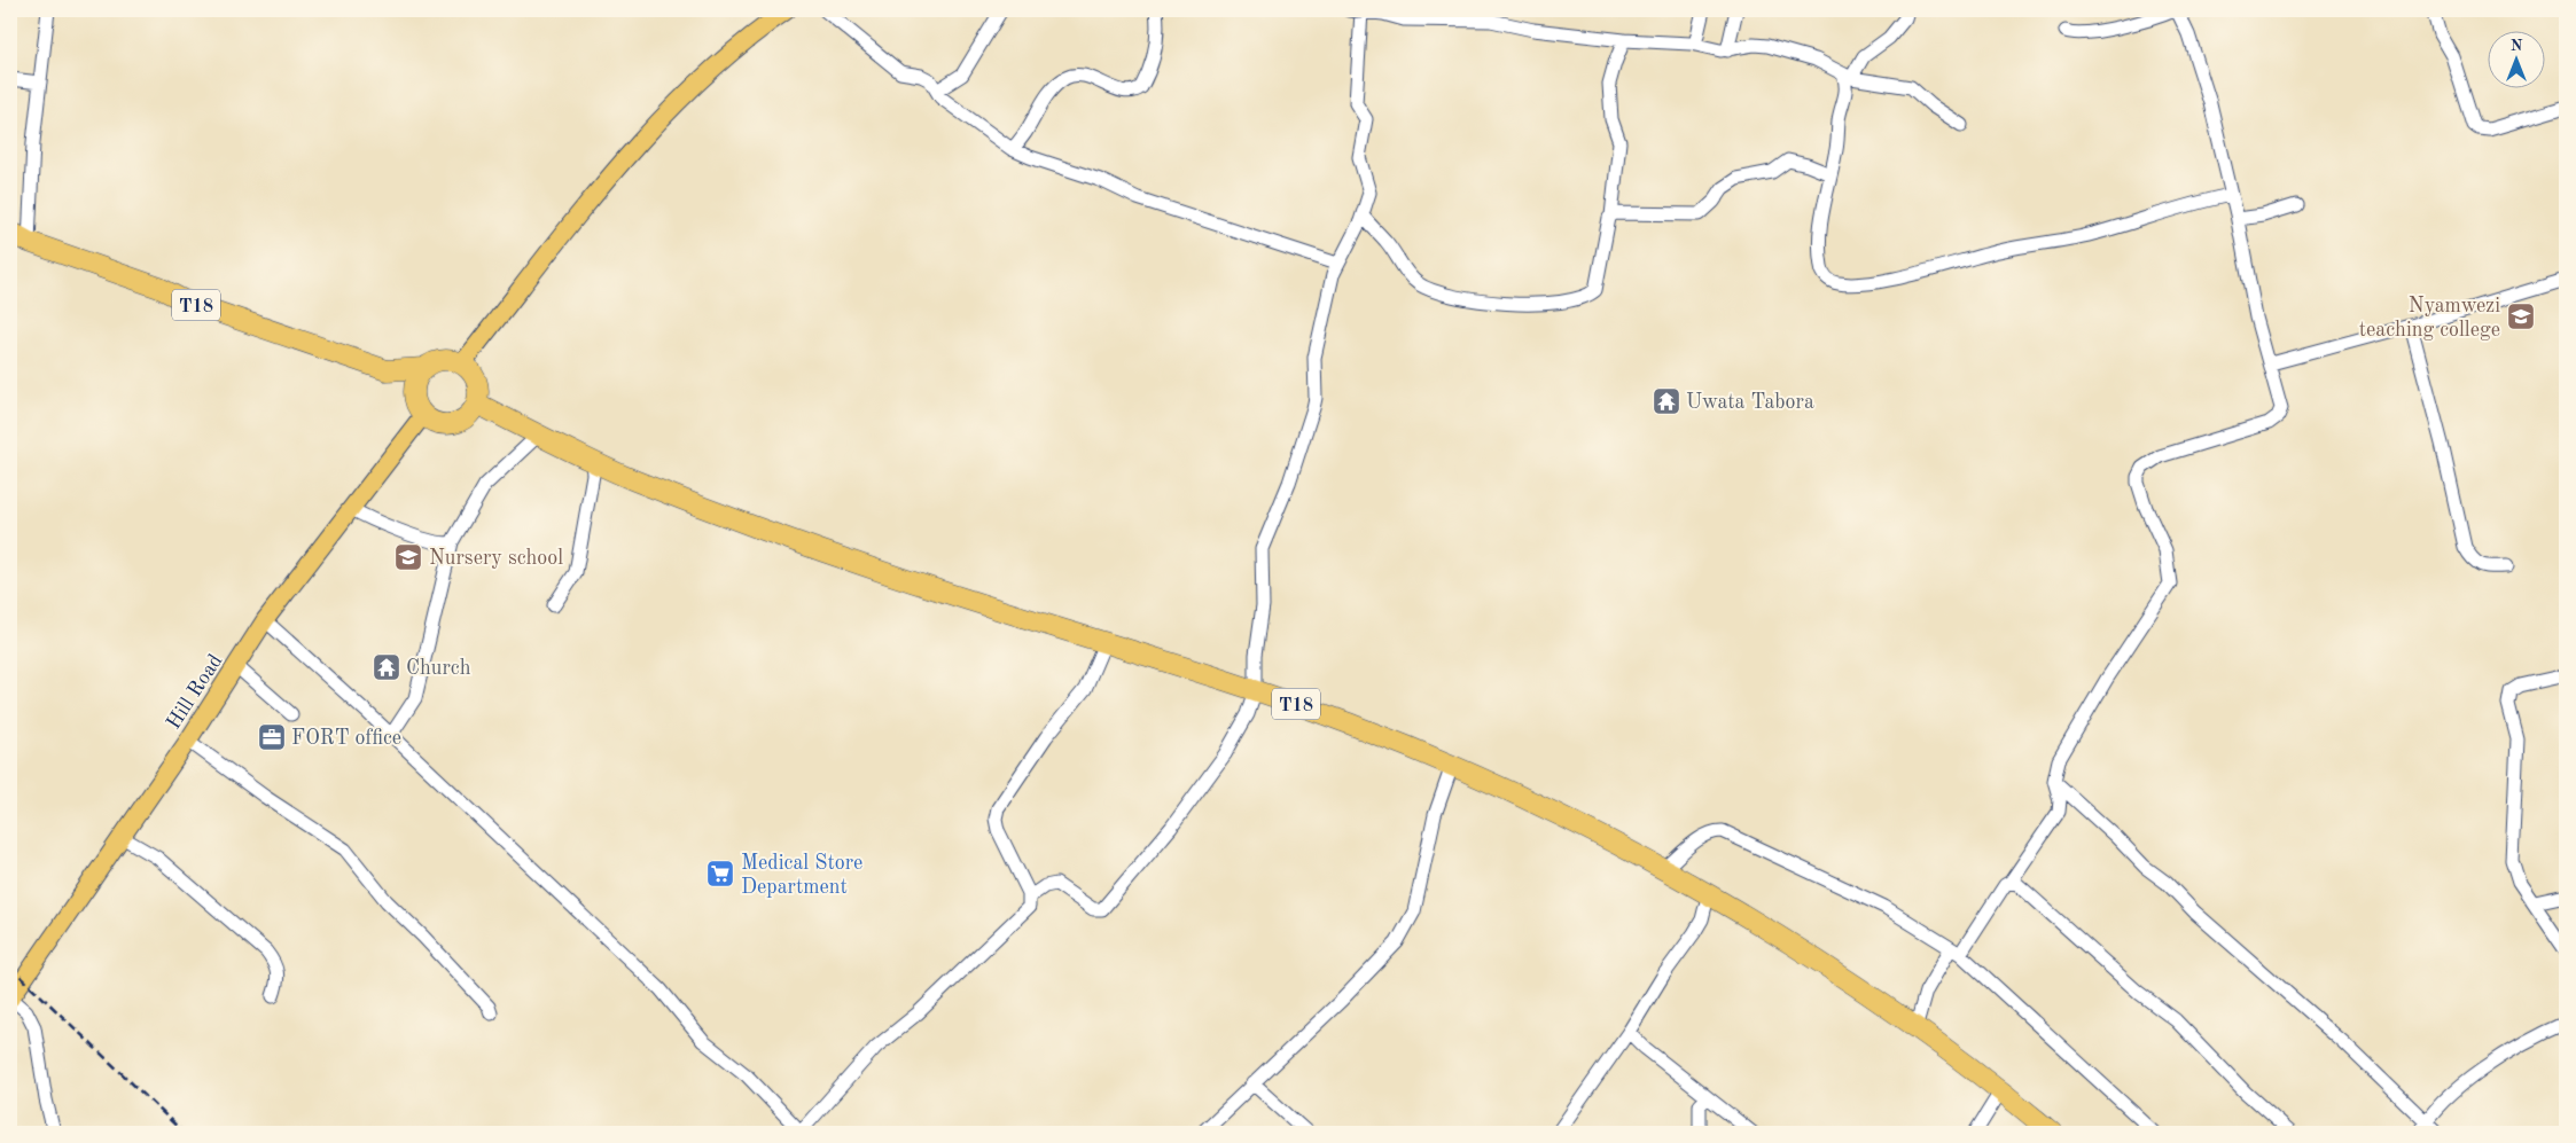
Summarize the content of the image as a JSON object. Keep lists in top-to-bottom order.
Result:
{
  "streets": {
    "highway": ["T18"],
    "main road": ["Hill Road"]
  },
  "crossings": [
    ["T18", "Hill Road"]
  ],
  "places": {
    "school or university": ["Nyamwezi teaching college", "Nursery school"],
    "temple": ["Uwata Tabora", "Church"],
    "office": ["FORT office"],
    "supermarket": ["Medical Store Department"]
  },
  "north": "top"
}
